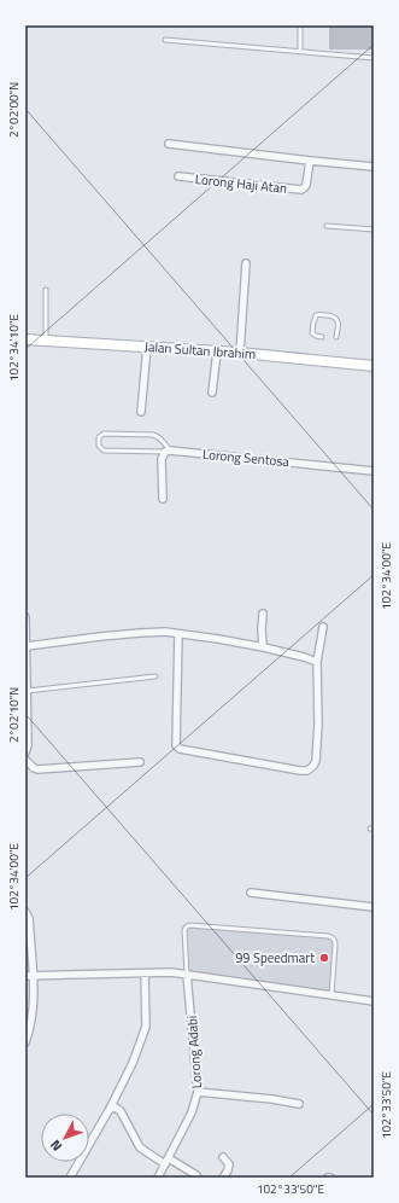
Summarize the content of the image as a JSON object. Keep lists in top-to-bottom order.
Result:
{
  "streets": {
    "street": [
      "Lorong Haji Atan",
      "Jalan Sultan Ibrahim",
      "Lorong Sentosa",
      "Lorong Adabi"
    ]
  },
  "places": ["99 Speedmart"],
  "north": "bottom left",
  "coordinates": [
    "2°02'00\"N",
    "102°34'10\"E",
    "102°34'00\"E",
    "2°02'10\"N",
    "102°33'50\"E"
  ]
}
